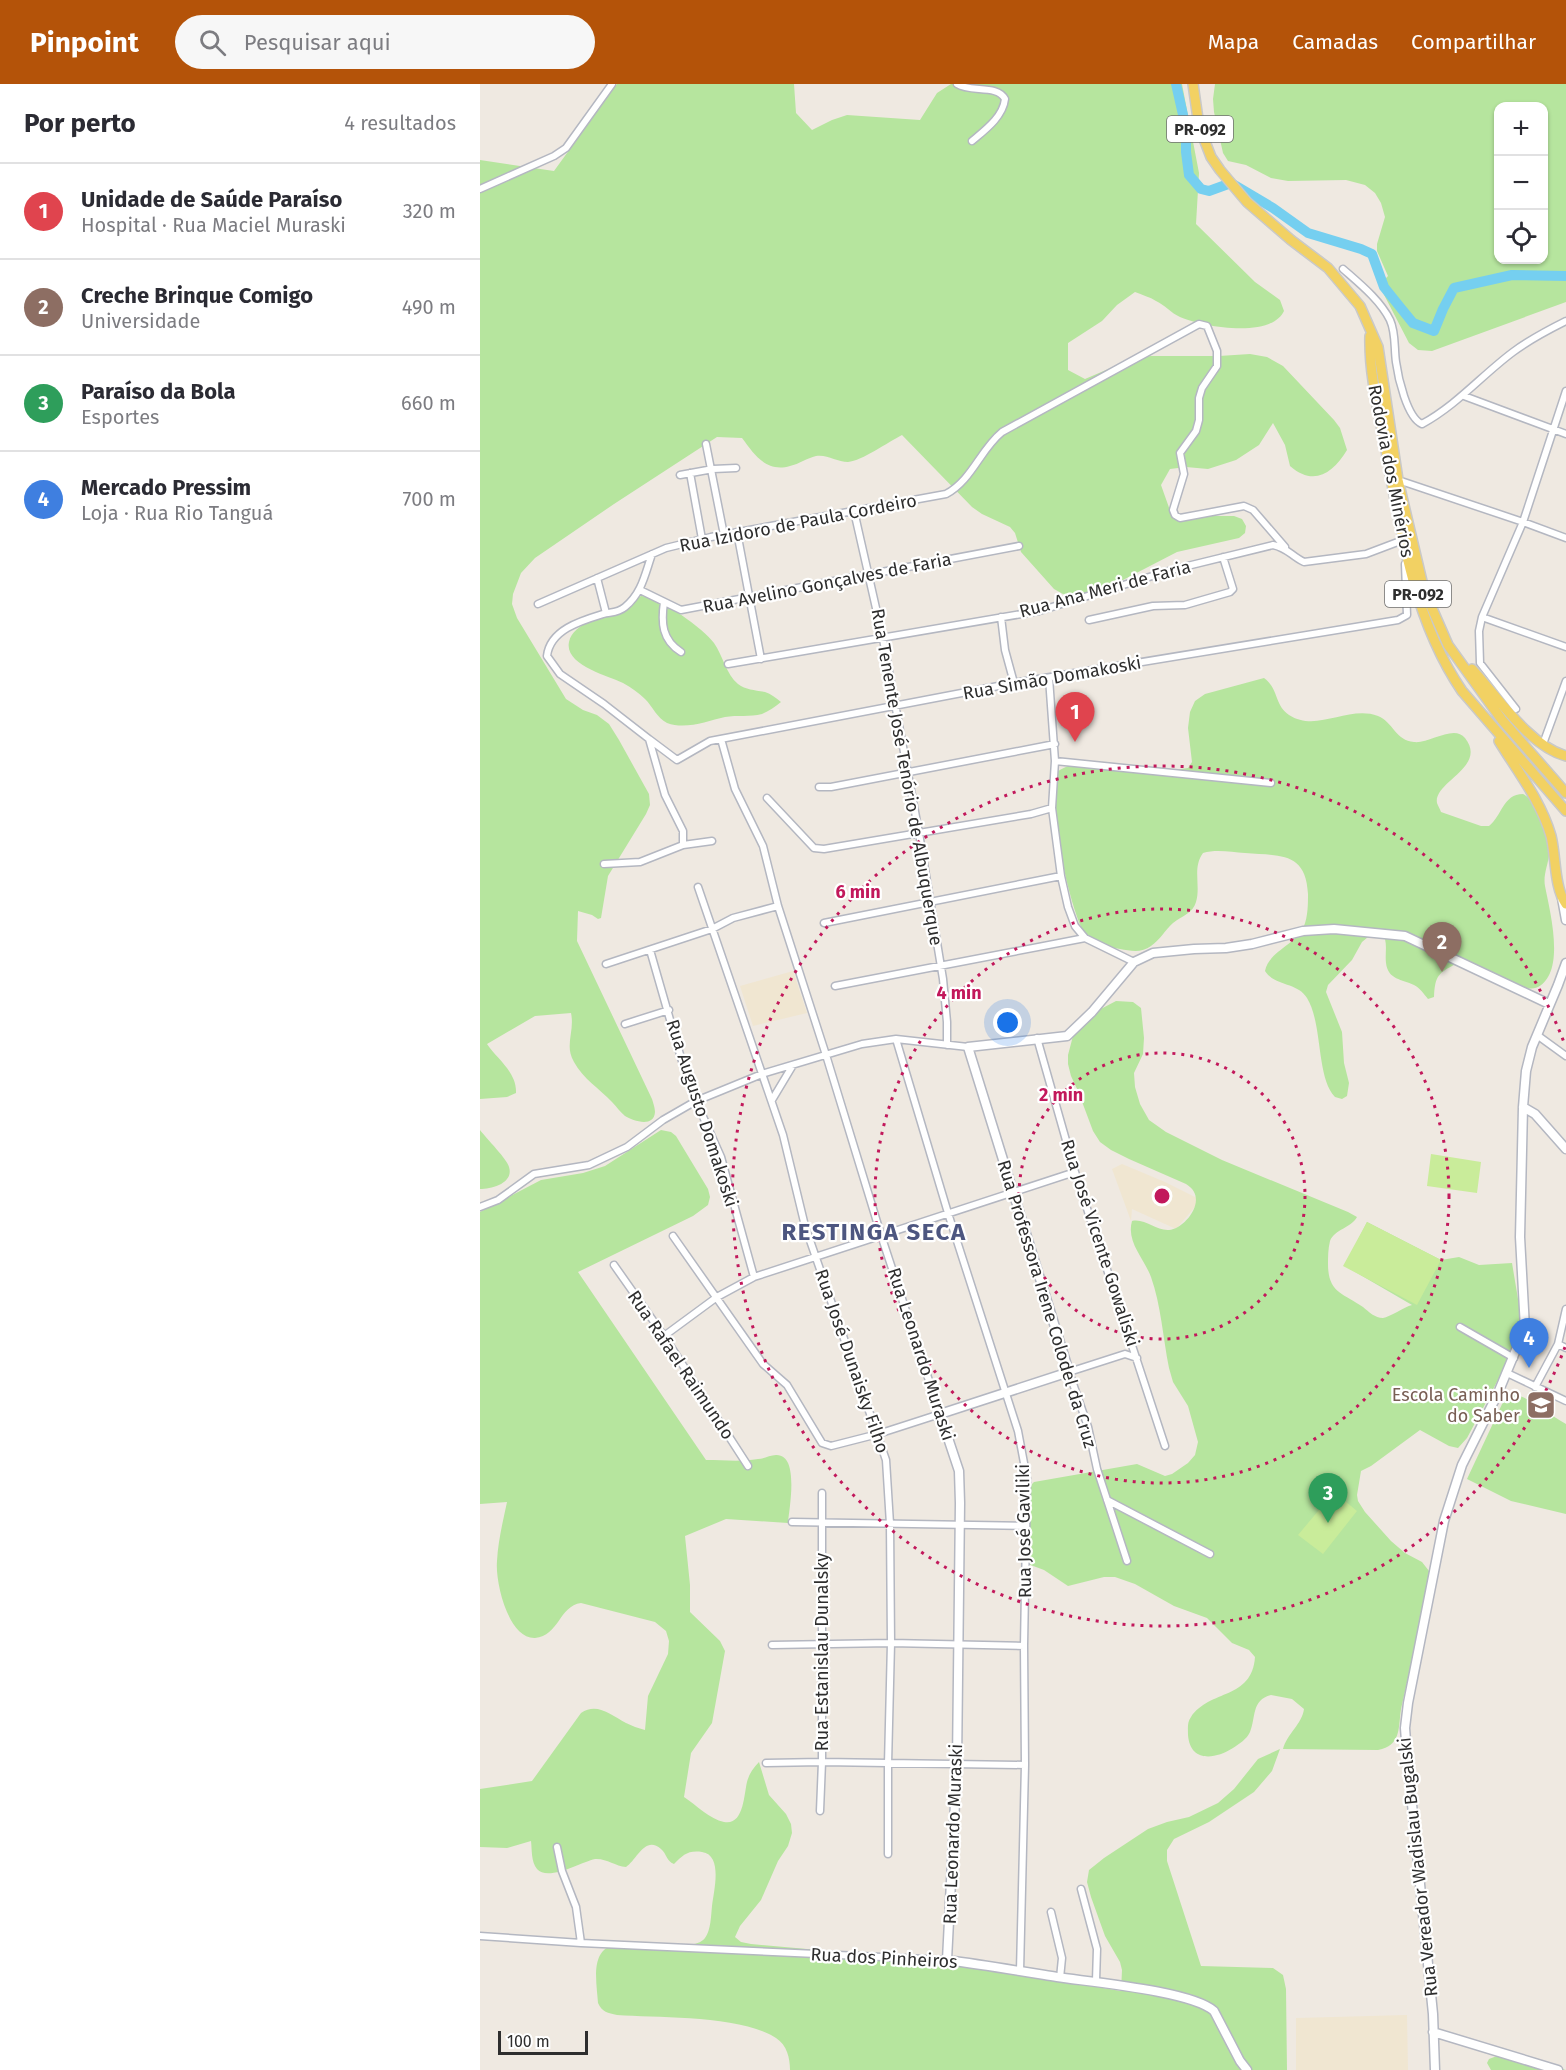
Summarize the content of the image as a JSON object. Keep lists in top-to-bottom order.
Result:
{
  "streets": {
    "main road": ["PR-092", "Rodovia dos Minérios"],
    "street": [
      "Rua Izidoro de Paula Cordeiro",
      "Rua Avelino Gonçalves de Faria",
      "Rua Ana Meri de Faria",
      "Rua Simão Domakoski",
      "Rua Tenente José Tenório de Albuquerque",
      "Rua Augusto Domakoski",
      "Rua José Vicente Gowaliski",
      "Rua Professora Irene Colodel da Cruz",
      "Rua Leonardo Muraski",
      "Rua José Dunaisky Filho",
      "Rua Rafael Raimundo",
      "Rua José Gaviliki",
      "Rua Estanislau Dunalsky",
      "Rua Vereador Wadislau Bugalski",
      "Rua dos Pinheiros"
    ]
  },
  "crossings": [
    ["Rodovia dos Minérios", "Rua Simão Domakoski"],
    ["Rua Izidoro de Paula Cordeiro", "Rua Ana Meri de Faria"],
    ["Rua Izidoro de Paula Cordeiro", "Rua Tenente José Tenório de Albuquerque"],
    ["Rua Avelino Gonçalves de Faria", "Rua Tenente José Tenório de Albuquerque"],
    ["Rua Ana Meri de Faria", "Rua Tenente José Tenório de Albuquerque"],
    ["Rua Simão Domakoski", "Rua Tenente José Tenório de Albuquerque"],
    ["Rua Simão Domakoski", "Rua Leonardo Muraski"],
    ["Rua Leonardo Muraski", "Rua dos Pinheiros"],
    ["Rua José Gaviliki", "Rua dos Pinheiros"]
  ],
  "districts": ["RESTINGA SECA"],
  "places": {
    "school or university": ["Escola Caminho do Saber"]
  },
  "scale_bar": "100 m",
  "page": {
    "header": "Pinpoint",
    "search": "Pesquisar aqui",
    "nav": ["Mapa", "Camadas", "Compartilhar"],
    "heading": ["Por perto", "4 resultados"],
    "map_buttons": ["+", "−"],
    "list": [
      {
        "mark": "1",
        "name": "Unidade de Saúde Paraíso",
        "note": "Hospital · Rua Maciel Muraski",
        "value": "320 m"
      },
      {
        "mark": "2",
        "name": "Creche Brinque Comigo",
        "note": "Universidade",
        "value": "490 m"
      },
      {
        "mark": "3",
        "name": "Paraíso da Bola",
        "note": "Esportes",
        "value": "660 m"
      },
      {
        "mark": "4",
        "name": "Mercado Pressim",
        "note": "Loja · Rua Rio Tanguá",
        "value": "700 m"
      }
    ],
    "pins": [
      "1",
      "2",
      "4",
      "3"
    ],
    "scale": "100 m"
  },
  "rings": ["6 min", "4 min", "2 min"]
}
